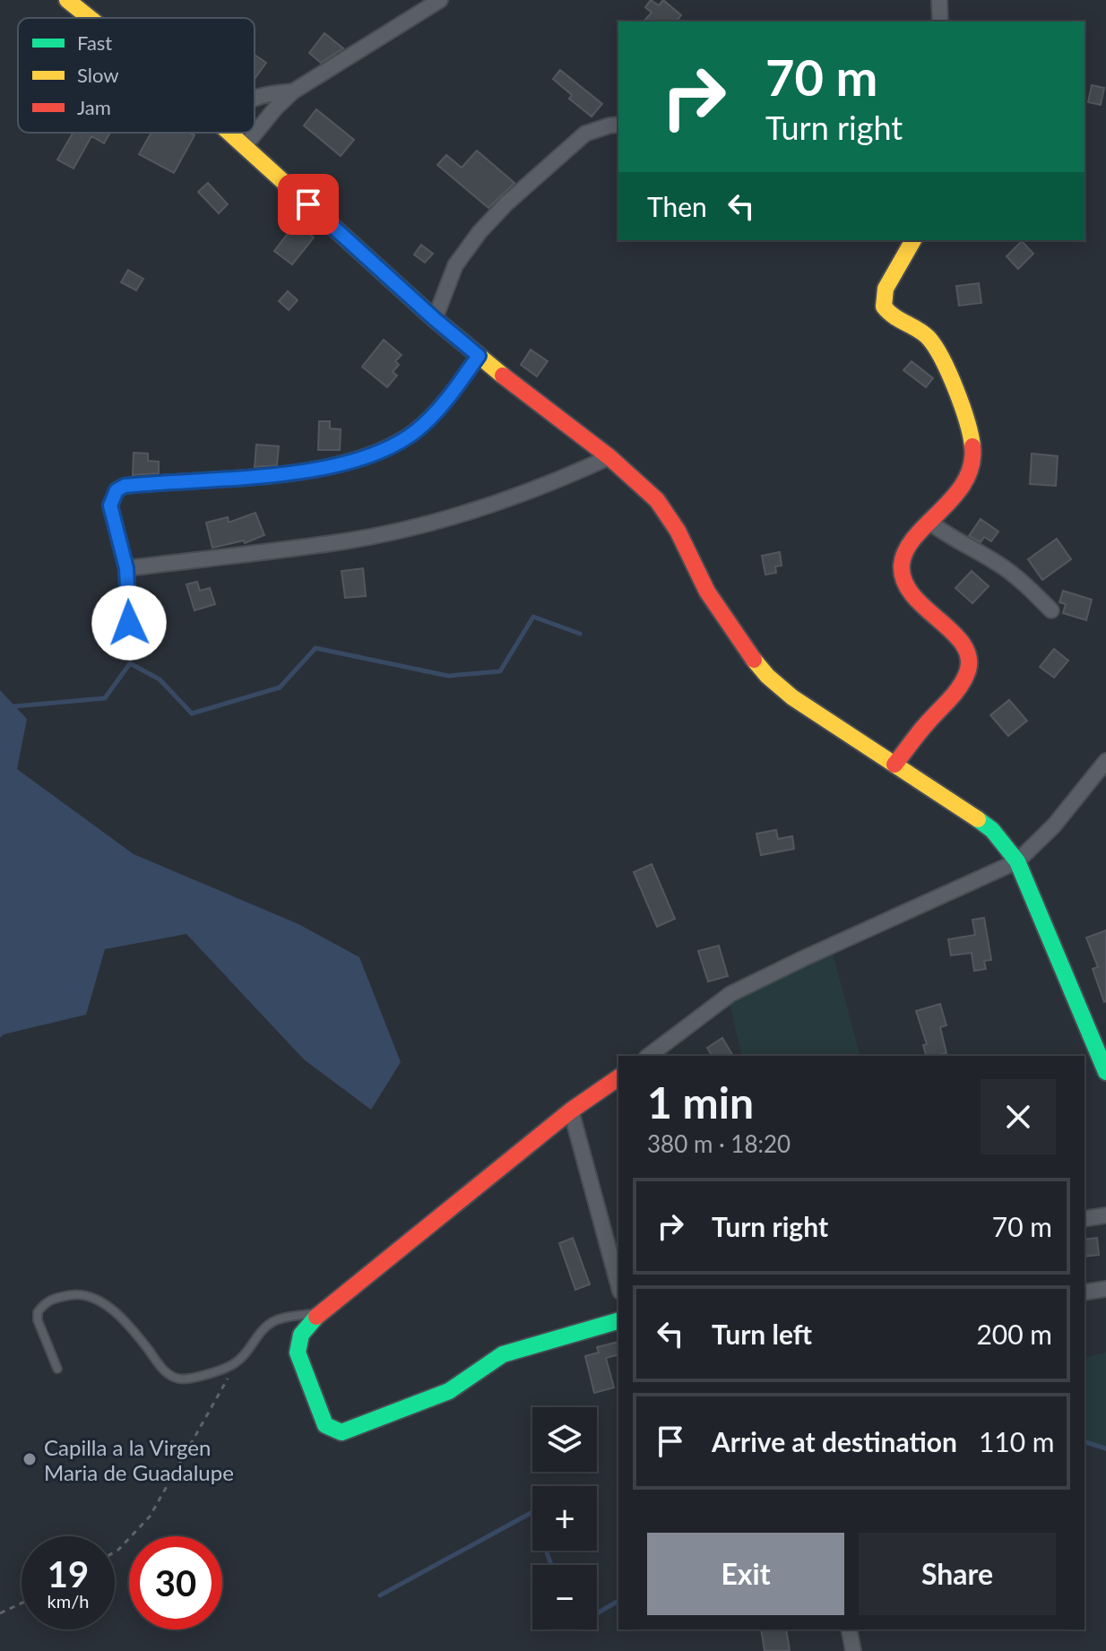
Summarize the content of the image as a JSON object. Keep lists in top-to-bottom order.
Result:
{
  "places": ["Capilla a la Virgen Maria de Guadalupe"],
  "legend": ["Fast", "Slow", "Jam"],
  "page": {
    "turn": ["70 m", "Turn right"],
    "then": "Then",
    "heading": ["1 min", "380 m · 18:20"],
    "list": [
      {
        "name": "Turn right",
        "value": "70 m"
      },
      {
        "name": "Turn left",
        "value": "200 m"
      },
      {
        "name": "Arrive at destination",
        "value": "110 m"
      }
    ],
    "map_buttons": ["+", "−"],
    "buttons": ["Exit", "Share"],
    "speed": "19 km/h",
    "limit": "30"
  }
}
